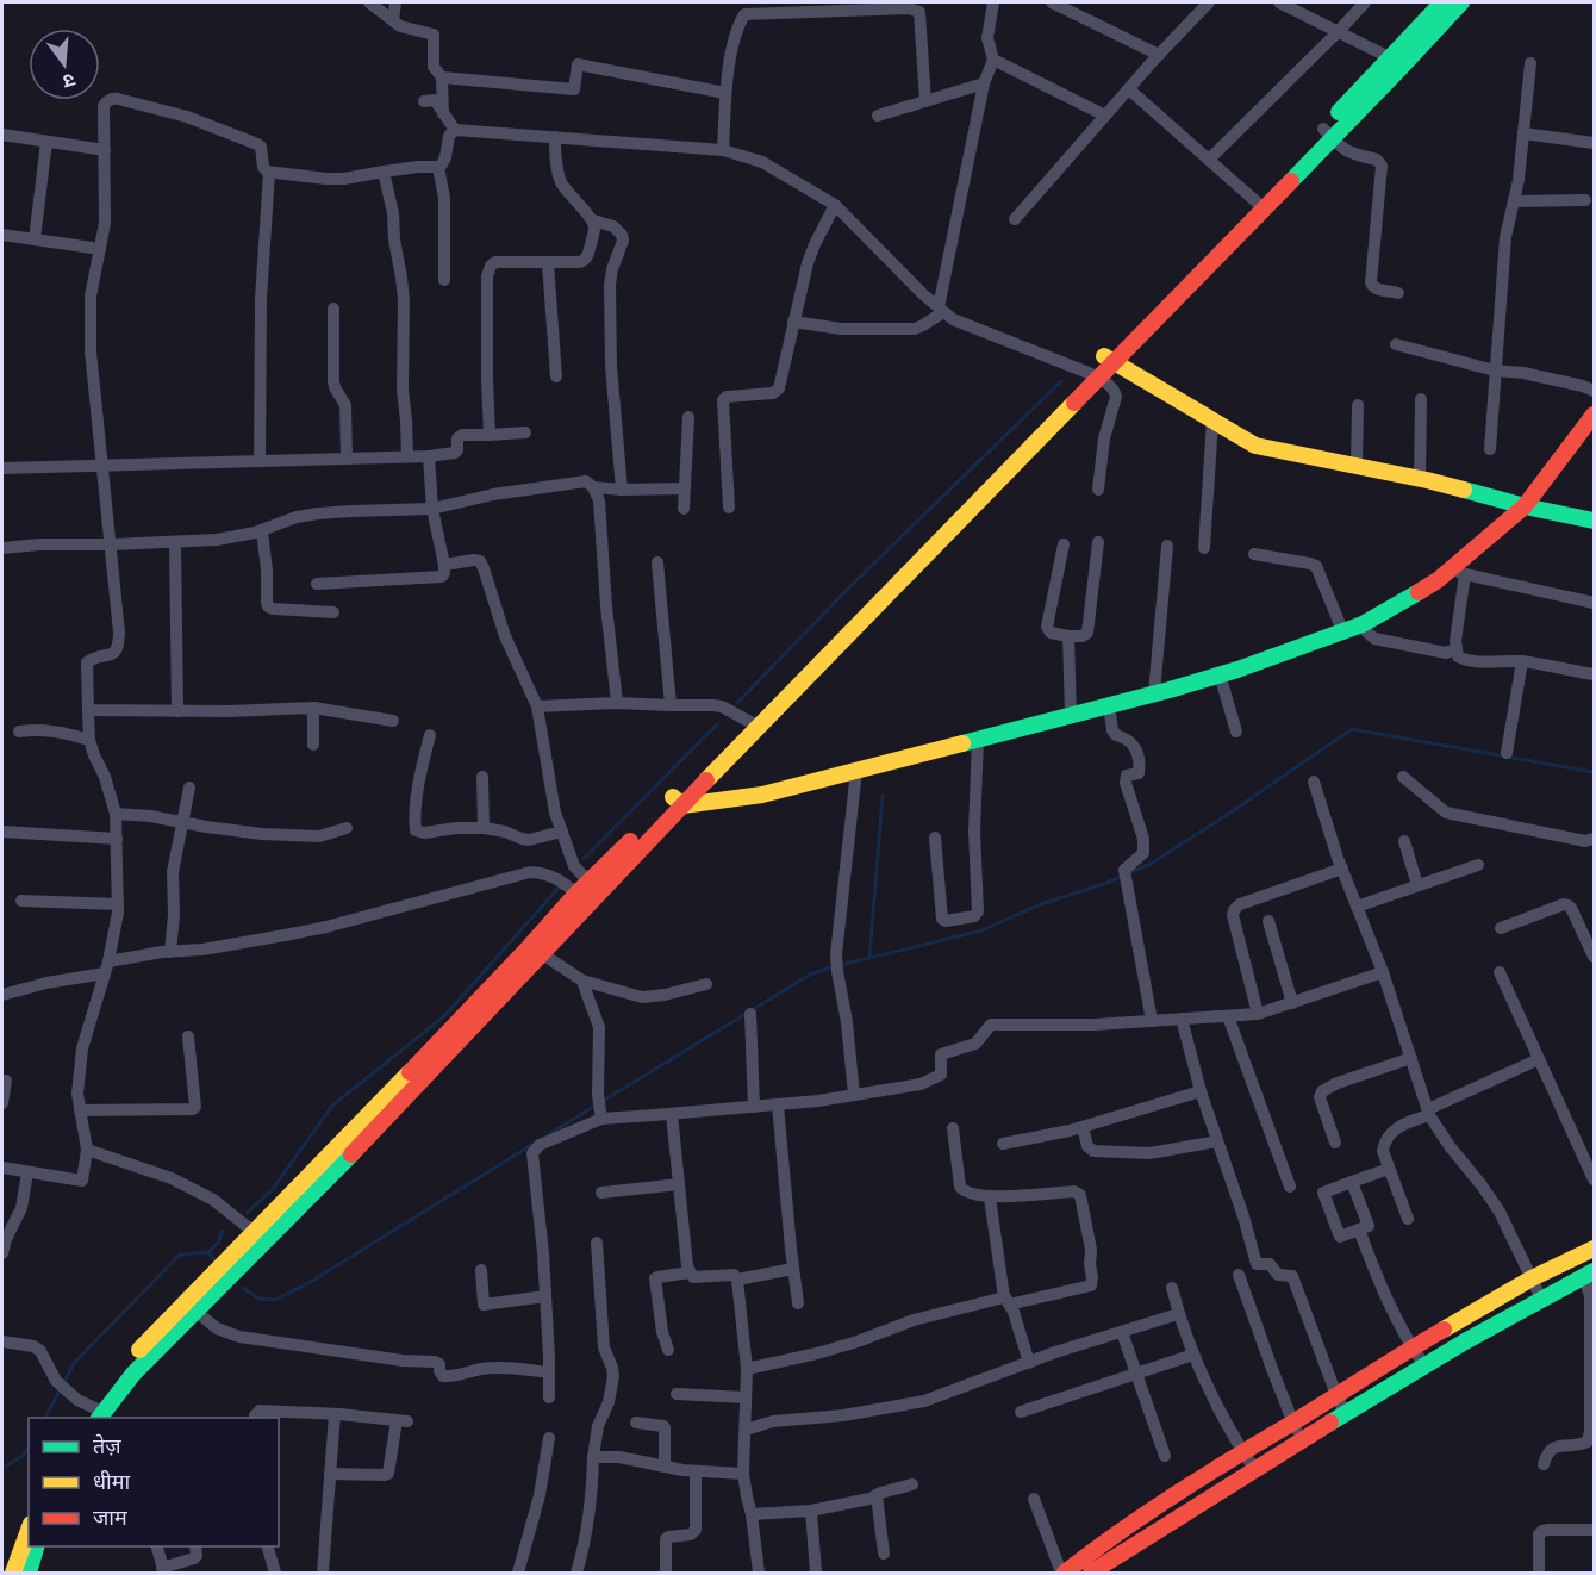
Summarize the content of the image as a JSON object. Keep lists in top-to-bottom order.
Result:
{
  "legend": ["तेज़", "धीमा", "जाम"],
  "north": "bottom"
}
